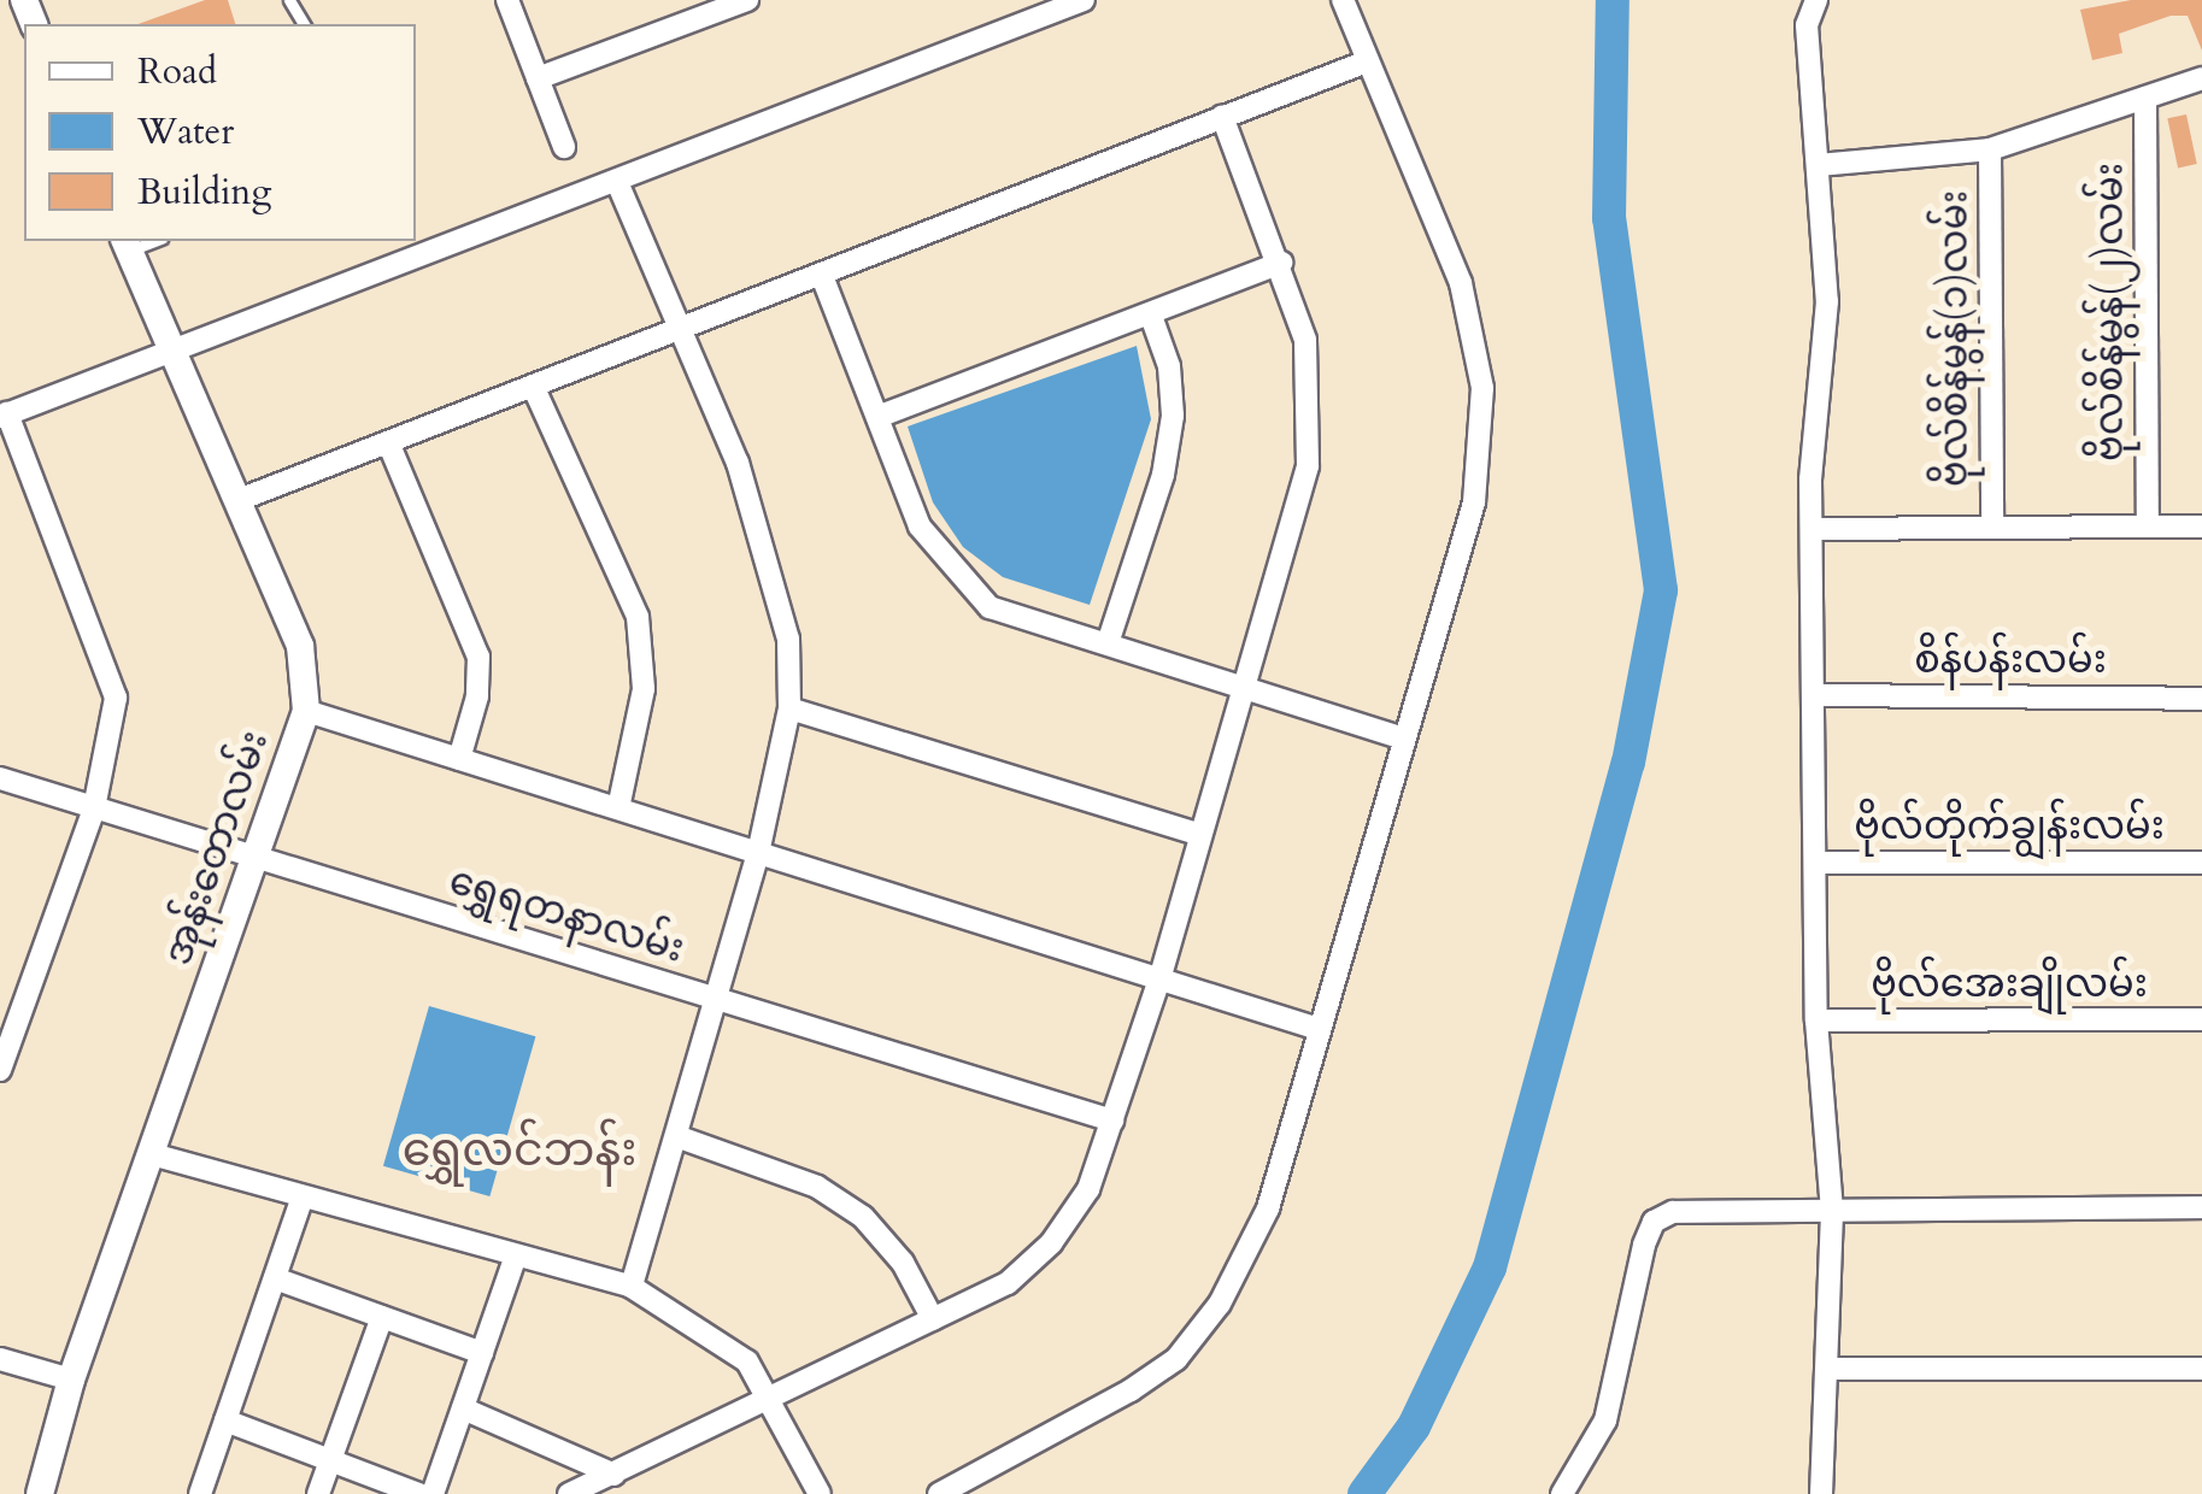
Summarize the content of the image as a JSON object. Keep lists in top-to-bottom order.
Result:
{
  "streets": {
    "street": [
      "ဗိုလ်စိန်မွန်(၂)လမ်း",
      "ဗိုလ်စိန်မွန်(၁)လမ်း",
      "စိန်ပန်းလမ်း",
      "ဗိုလ်တိုက်ချွန်းလမ်း",
      "အုန်းတောလမ်း",
      "ရွှေရတနာလမ်း",
      "ဗိုလ်အေးချိုလမ်း"
    ]
  },
  "crossings": [
    ["အုန်းတောလမ်း", "ရွှေရတနာလမ်း"]
  ],
  "districts": ["ရွှေလင်ဘန်း"],
  "legend": ["Road", "Water", "Building"]
}
